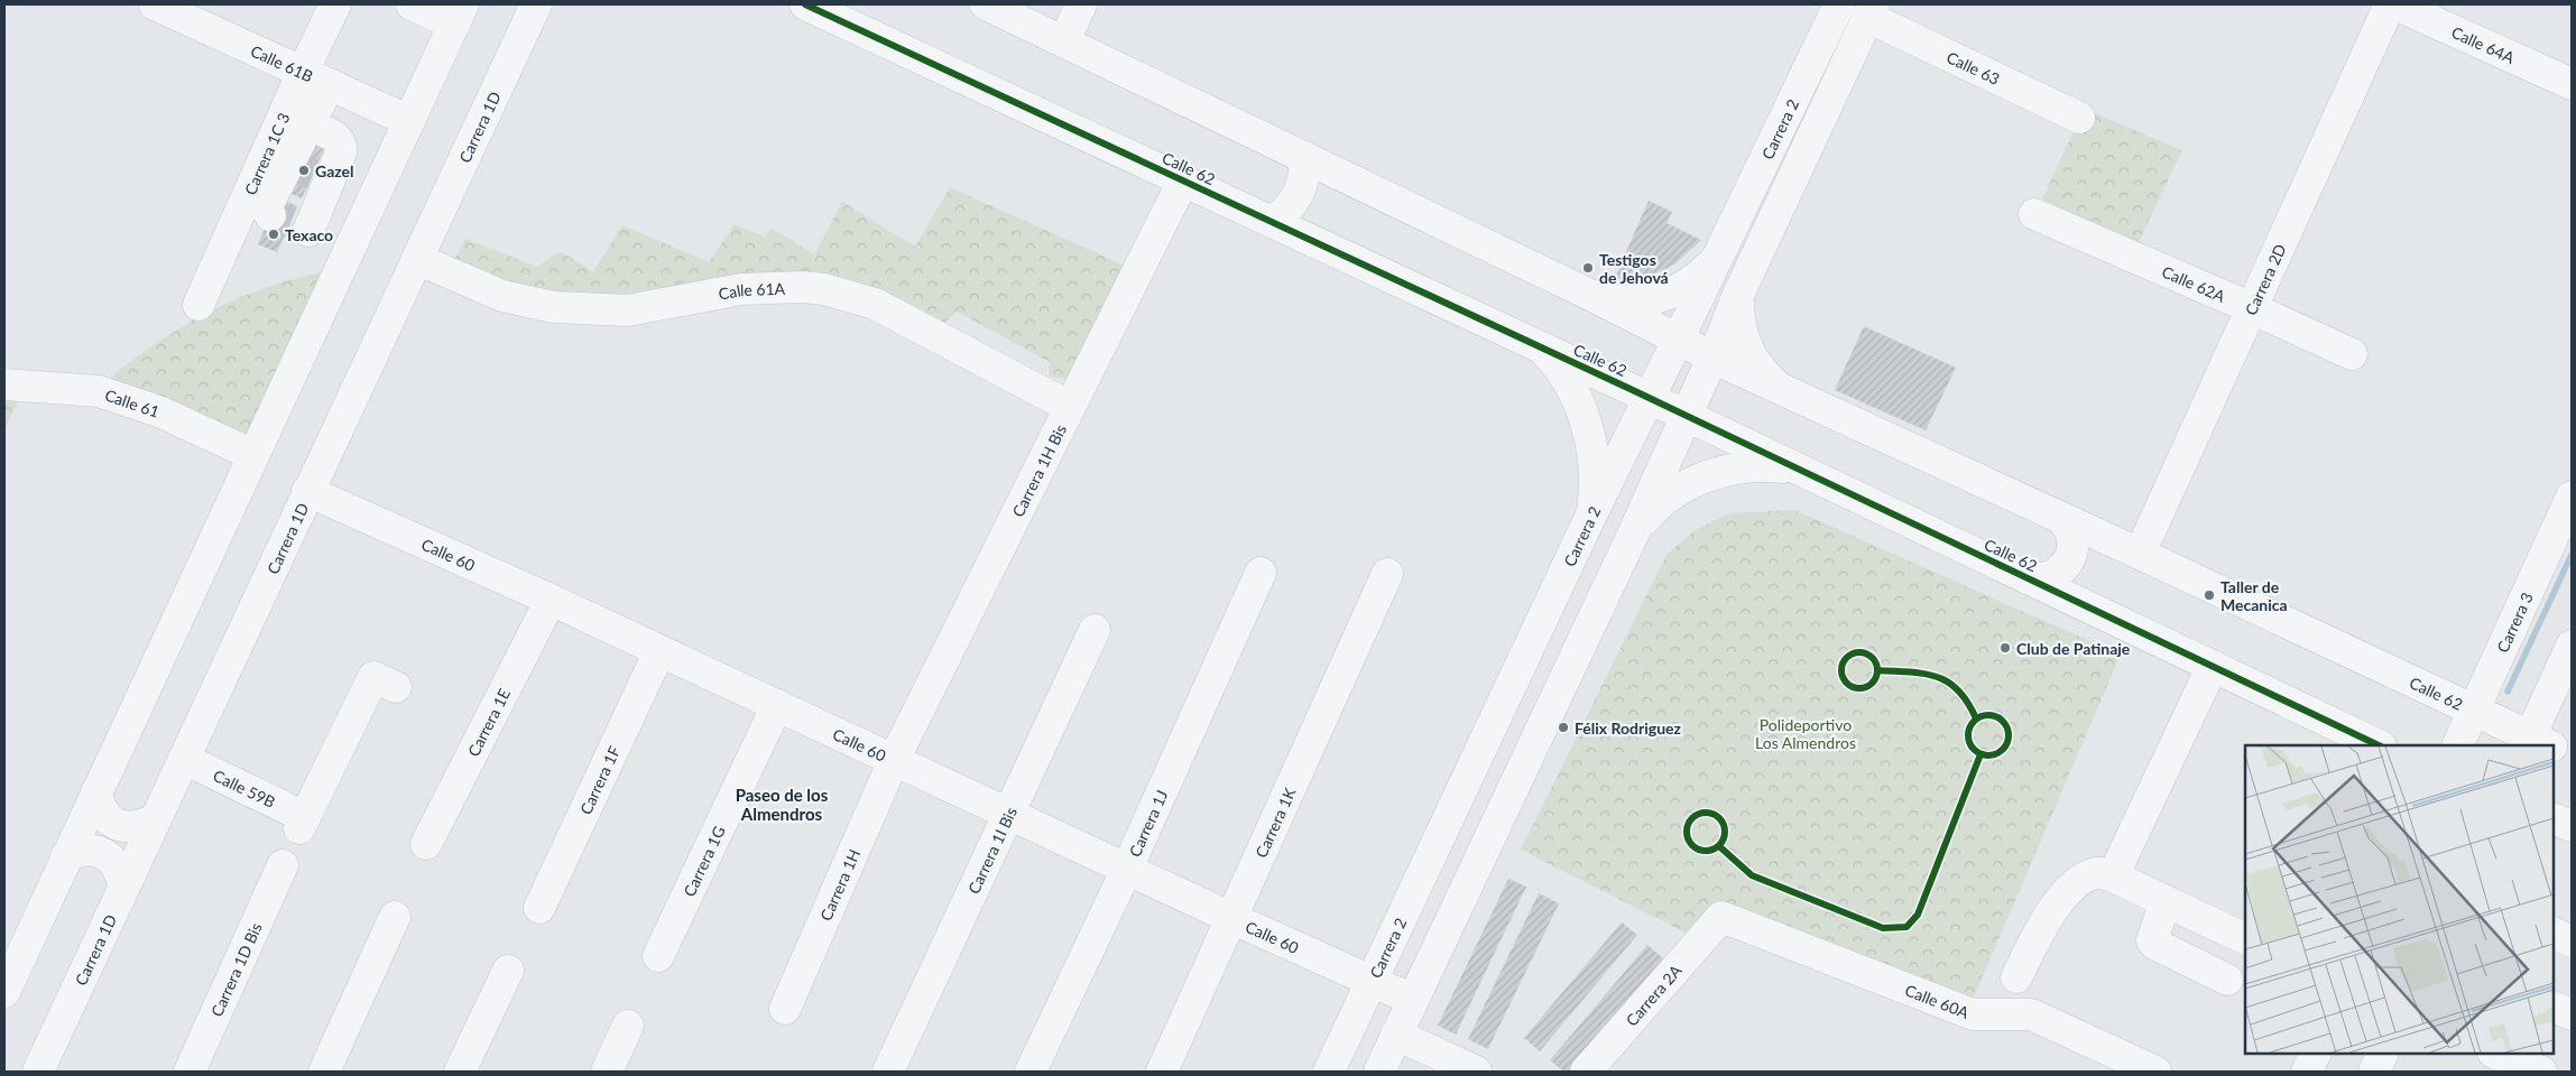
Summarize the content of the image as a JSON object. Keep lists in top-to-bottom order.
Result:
{
  "streets": {
    "street": [
      "Calle 64A",
      "Calle 61B",
      "Calle 63",
      "Carrera 1D",
      "Carrera 2",
      "Carrera 1C 3",
      "Calle 62",
      "Carrera 2D",
      "Calle 62A",
      "Calle 61A",
      "Calle 61",
      "Carrera 1H Bis",
      "Calle 60",
      "Carrera 3",
      "Carrera 1E",
      "Carrera 1F",
      "Calle 59B",
      "Carrera 1J",
      "Carrera 1K",
      "Carrera 1I Bis",
      "Carrera 1G",
      "Carrera 1H",
      "Carrera 1D Bis",
      "Carrera 2A",
      "Calle 60A"
    ]
  },
  "crossings": [
    ["Calle 61B", "Carrera 1C 3"],
    ["Calle 63", "Carrera 2"],
    ["Carrera 1D", "Calle 61A"],
    ["Carrera 1D", "Calle 60"],
    ["Carrera 1D", "Calle 59B"],
    ["Carrera 2", "Calle 62"],
    ["Carrera 2", "Calle 60"],
    ["Calle 62", "Carrera 2D"],
    ["Calle 62", "Carrera 1H Bis"],
    ["Calle 62", "Carrera 3"],
    ["Carrera 2D", "Calle 62A"],
    ["Calle 61A", "Carrera 1H Bis"],
    ["Carrera 1H Bis", "Calle 60"],
    ["Carrera 1H Bis", "Carrera 1H"],
    ["Calle 60", "Carrera 1E"],
    ["Calle 60", "Carrera 1F"],
    ["Calle 60", "Carrera 1J"],
    ["Calle 60", "Carrera 1K"],
    ["Calle 60", "Carrera 1I Bis"],
    ["Calle 60", "Carrera 1G"],
    ["Calle 60", "Carrera 1H"],
    ["Carrera 2A", "Calle 60A"]
  ],
  "districts": ["Paseo de los Almendros"],
  "parks": ["Polideportivo Los Almendros"],
  "places": [
    "Gazel",
    "Texaco",
    "Testigos de Jehová",
    "Taller de Mecanica",
    "Club de Patinaje",
    "Félix Rodriguez"
  ]
}
